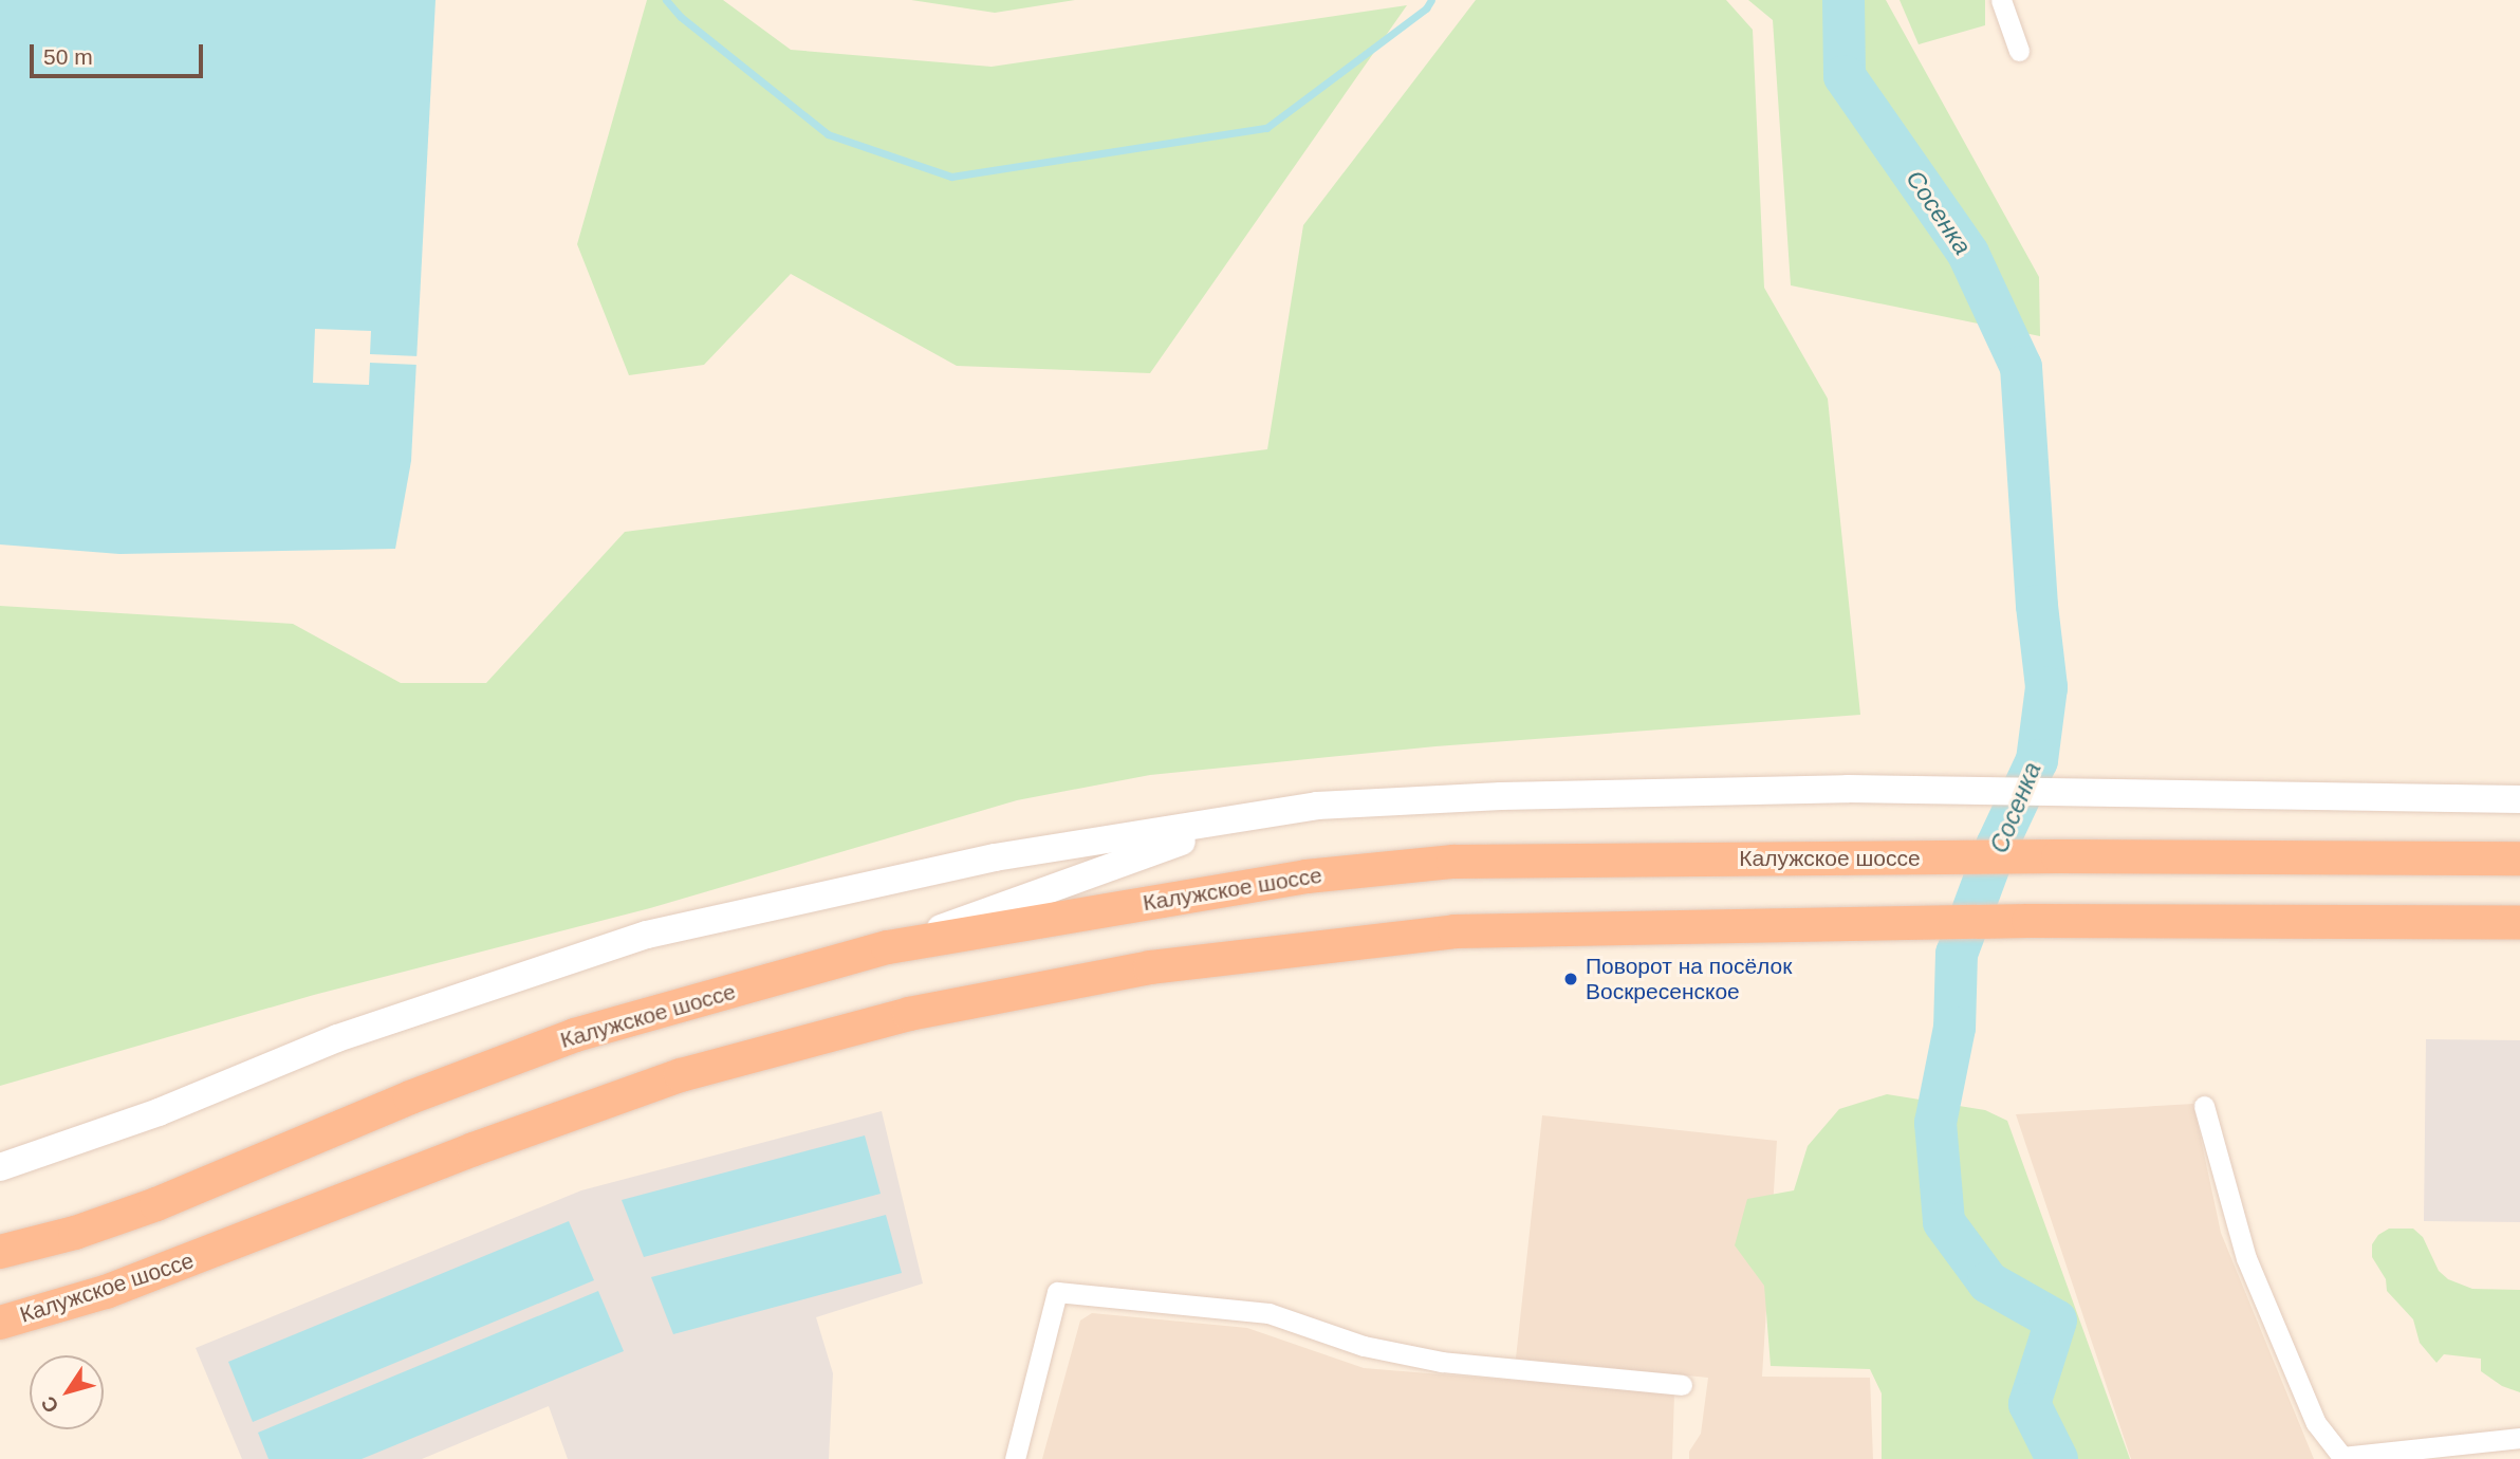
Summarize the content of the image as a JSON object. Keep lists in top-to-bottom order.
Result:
{
  "streets": {
    "highway": ["Калужское шоссе"]
  },
  "water": ["Сосенка"],
  "places": ["Поворот на посёлок Воскресенское"],
  "scale_bar": "50 m",
  "north": "bottom left"
}
